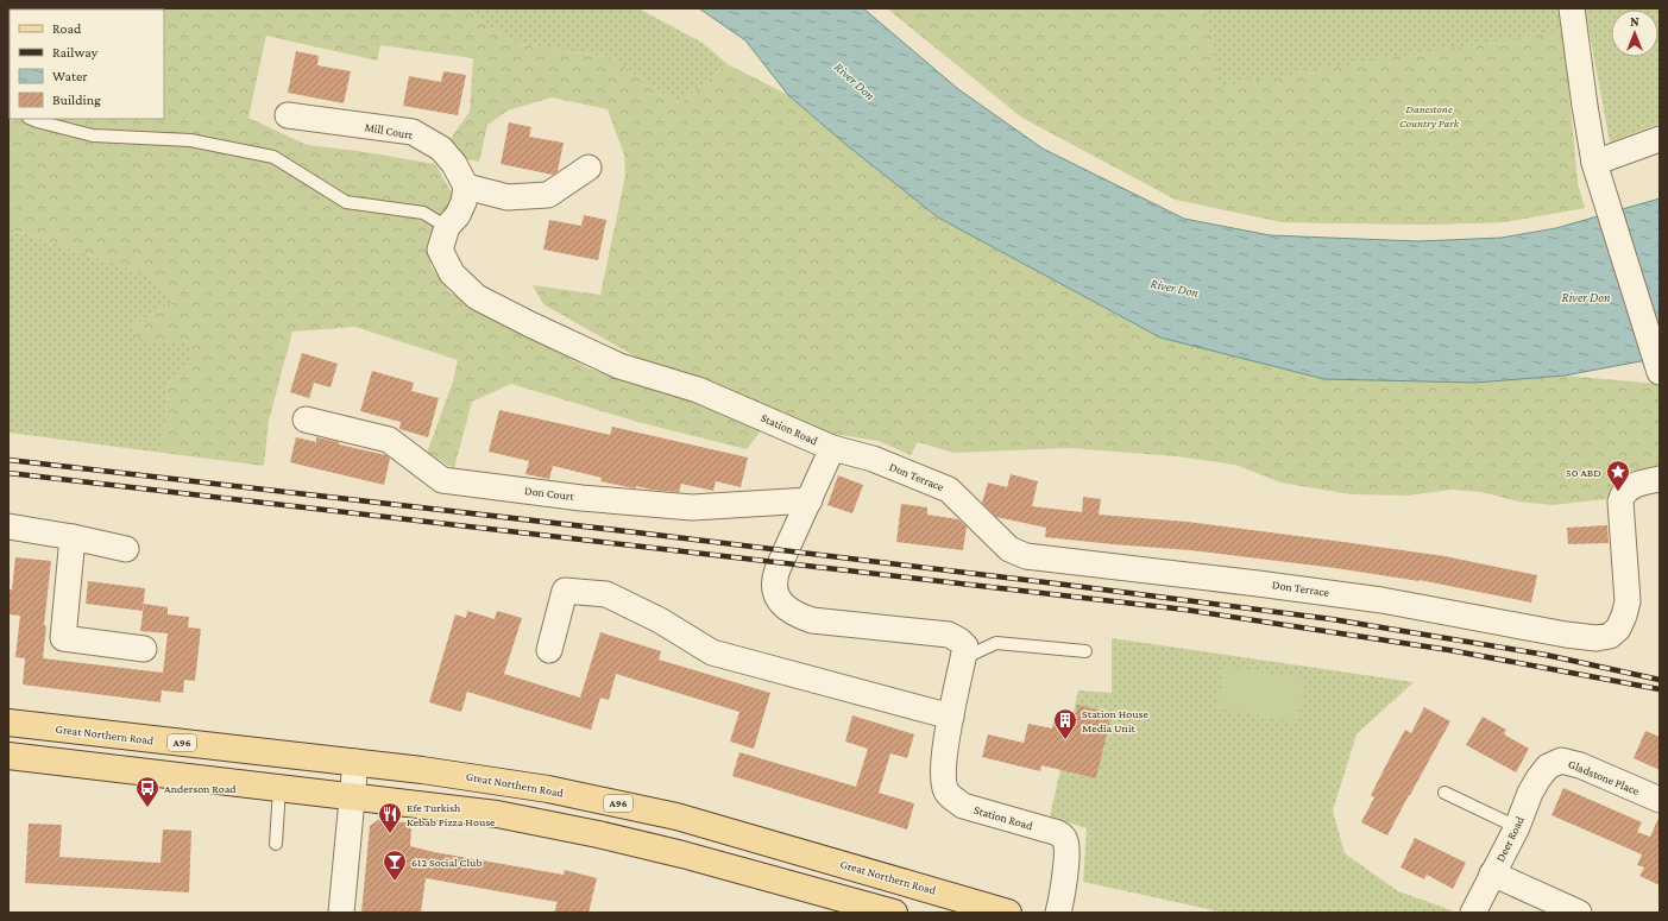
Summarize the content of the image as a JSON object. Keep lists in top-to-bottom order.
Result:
{
  "streets": {
    "main road": ["Great Northern Road", "A96"],
    "street": [
      "Mill Court",
      "Station Road",
      "Don Terrace",
      "Don Court",
      "Gladstone Place",
      "Deer Road"
    ]
  },
  "crossings": [
    ["Station Road", "Don Terrace"],
    ["Station Road", "Don Court"],
    ["Gladstone Place", "Deer Road"]
  ],
  "water": ["River Don"],
  "parks": ["Danestone Country Park"],
  "places": {
    "place": ["50 ABD"],
    "building": ["Station House Media Unit"],
    "bus stop": ["Anderson Road"],
    "restaurant": ["Efe Turkish Kebab Pizza House"],
    "bar": ["612 Social Club"]
  },
  "legend": [
    "Road",
    "Railway",
    "Water",
    "Building"
  ],
  "north": "top"
}
